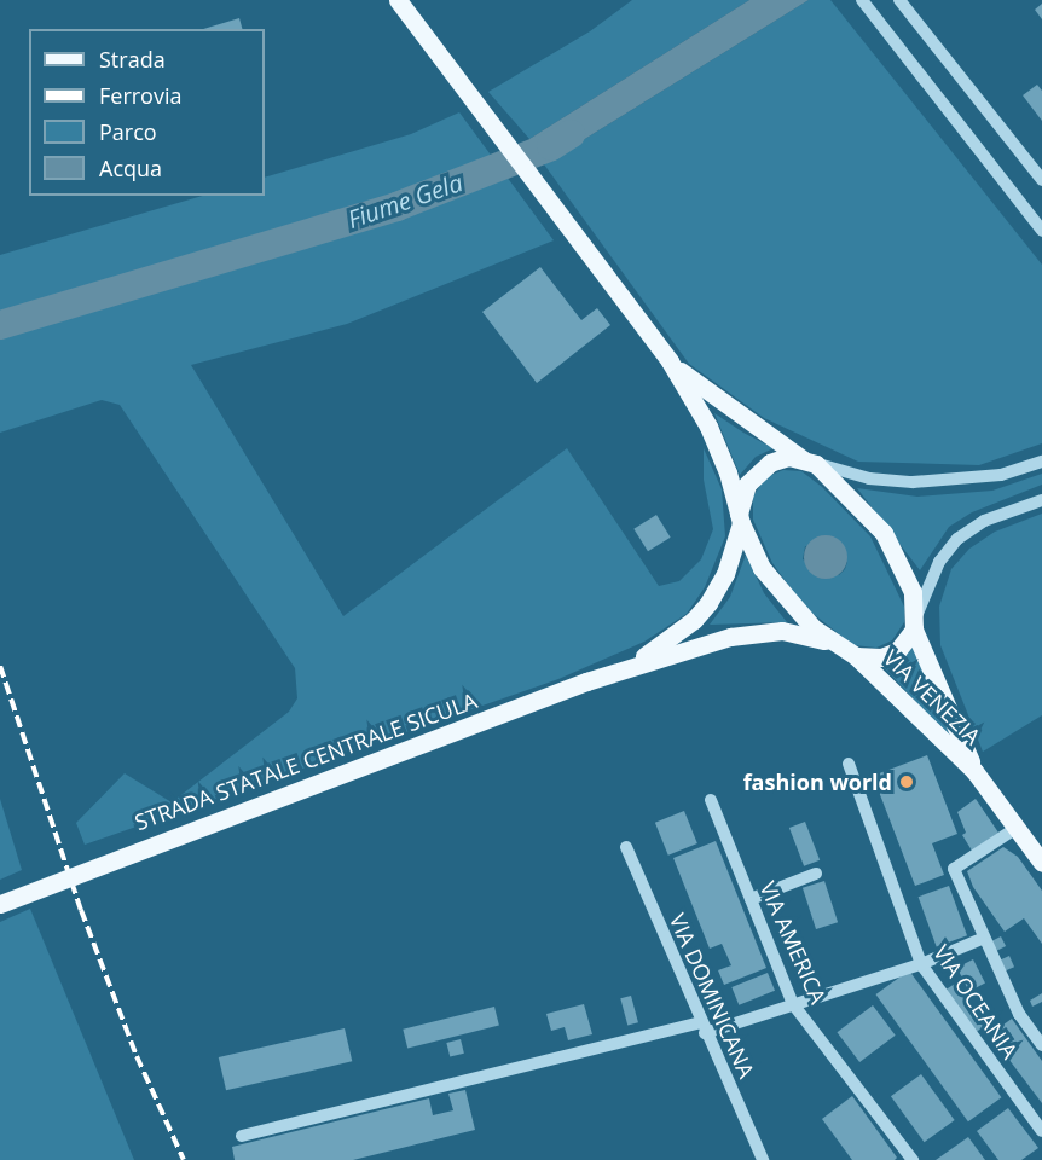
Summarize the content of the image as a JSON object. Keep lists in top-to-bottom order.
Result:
{
  "streets": {
    "main road": ["VIA VENEZIA", "STRADA STATALE CENTRALE SICULA"],
    "street": ["VIA AMERICA", "VIA DOMINICANA", "VIA OCEANIA"]
  },
  "crossings": [
    ["VIA VENEZIA", "STRADA STATALE CENTRALE SICULA"]
  ],
  "water": ["Fiume Gela"],
  "places": ["fashion world"],
  "legend": [
    "Strada",
    "Ferrovia",
    "Parco",
    "Acqua"
  ]
}
